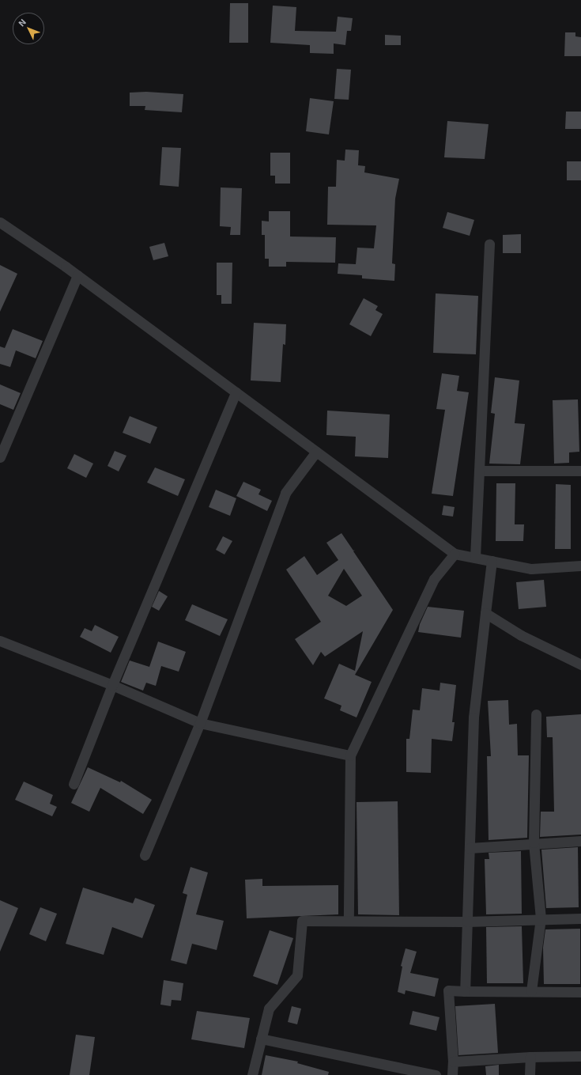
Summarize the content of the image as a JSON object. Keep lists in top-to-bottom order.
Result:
{
  "north": "top left"
}
